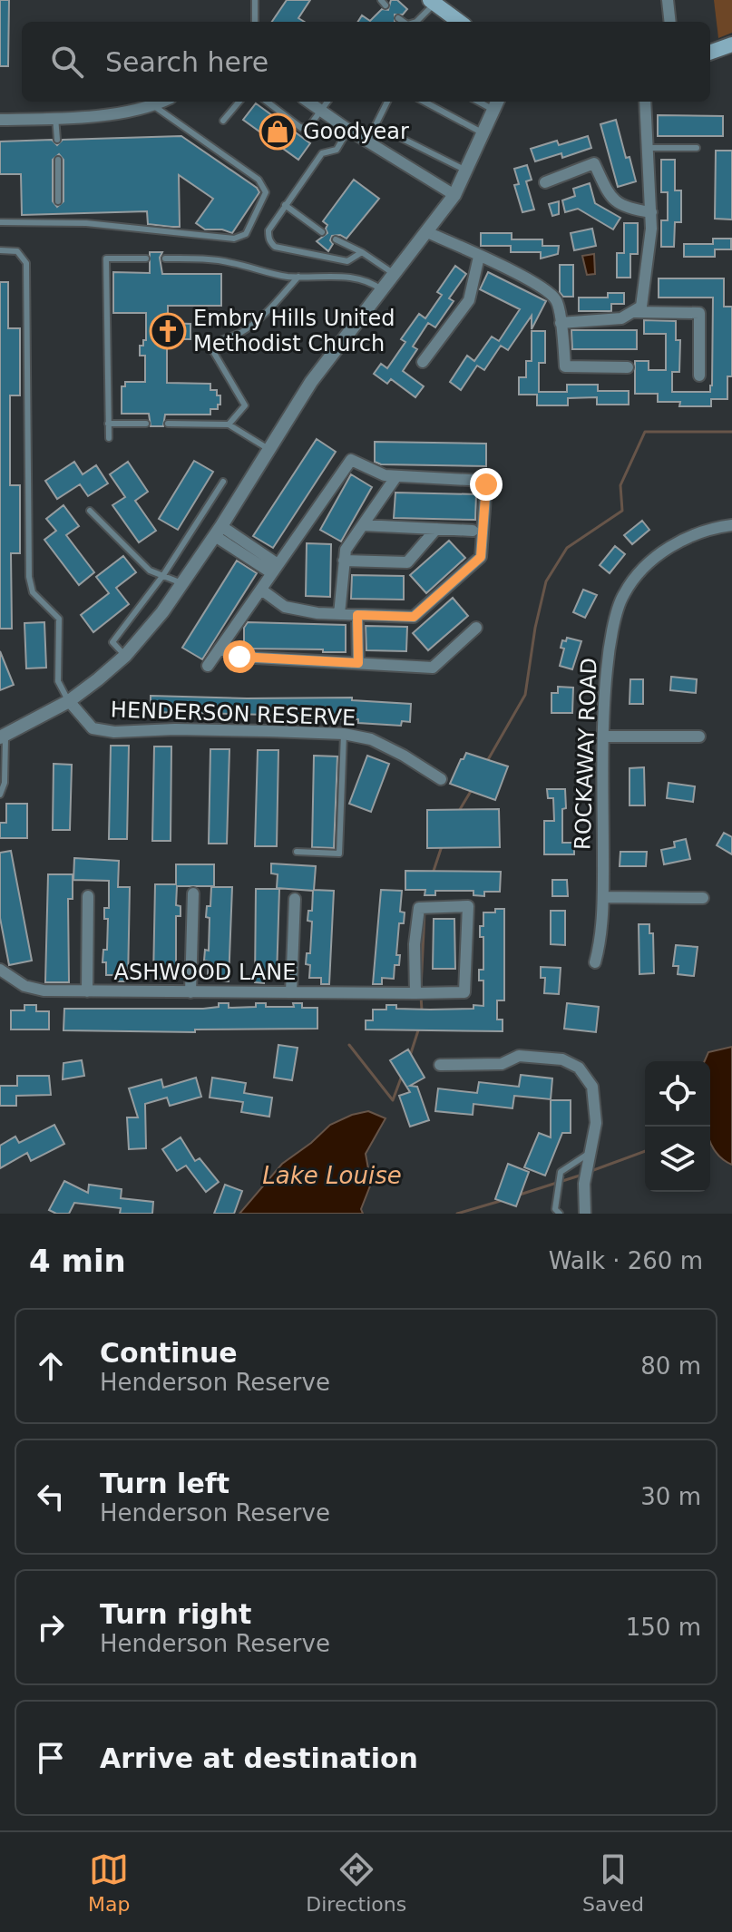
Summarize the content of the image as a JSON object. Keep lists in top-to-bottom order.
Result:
{
  "streets": {
    "street": ["HENDERSON RESERVE", "ROCKAWAY ROAD", "ASHWOOD LANE"]
  },
  "water": ["Lake Louise"],
  "places": {
    "shop": ["Goodyear"],
    "church": ["Embry Hills United Methodist Church"]
  },
  "page": {
    "search": "Search here",
    "heading": ["4 min", "Walk · 260 m"],
    "list": [
      ["Continue", "Henderson Reserve", "80 m"],
      ["Turn left", "Henderson Reserve", "30 m"],
      ["Turn right", "Henderson Reserve", "150 m"],
      "Arrive at destination"
    ],
    "nav": ["Map", "Directions", "Saved"]
  }
}
